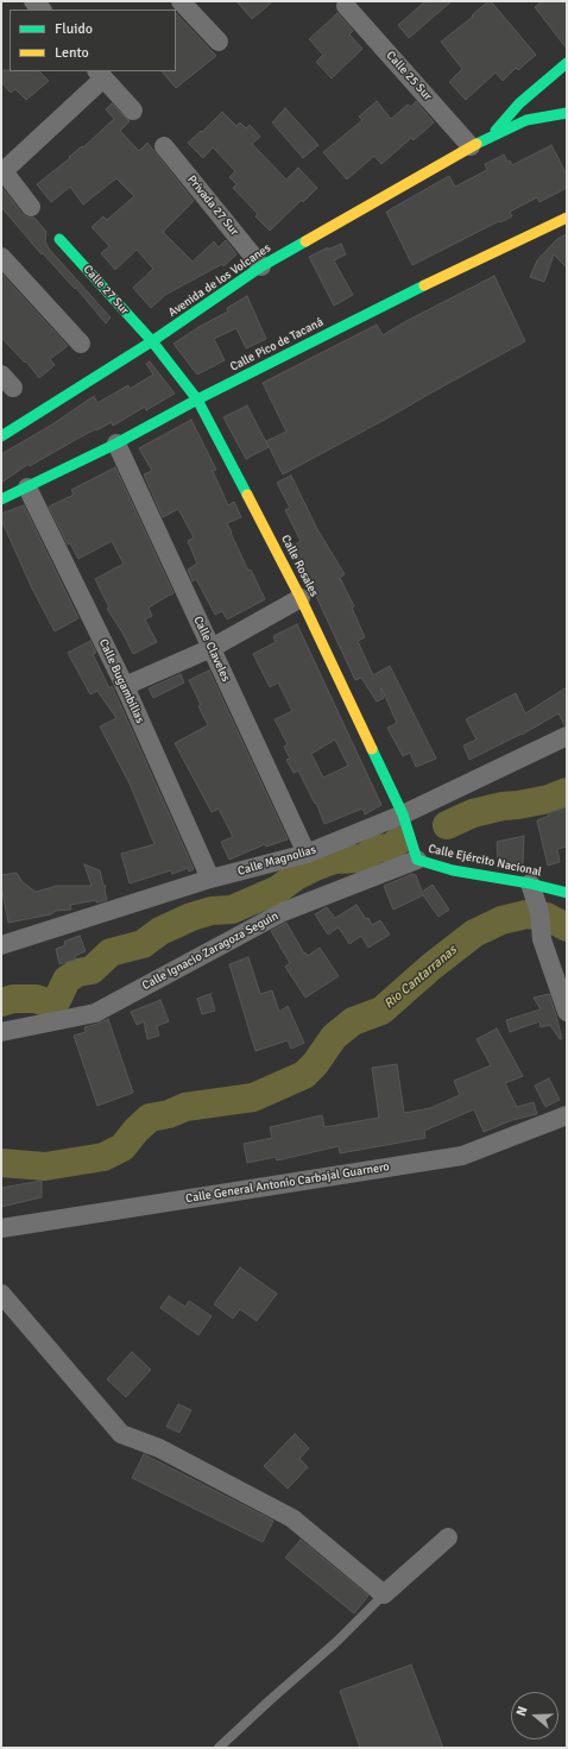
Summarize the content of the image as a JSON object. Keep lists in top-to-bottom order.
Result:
{
  "streets": {
    "street": [
      "Calle 25 Sur",
      "Privada 27 Sur",
      "Avenida de los Volcanes",
      "Calle 27 Sur",
      "Calle Pico de Tacaná",
      "Calle Rosales",
      "Calle Claveles",
      "Calle Bugambilias",
      "Calle Magnolias",
      "Calle Ejército Nacional",
      "Calle Ignacio Zaragoza Seguin",
      "Calle General Antonio Carbajal Guarnero"
    ]
  },
  "crossings": [
    ["Calle 25 Sur", "Avenida de los Volcanes"],
    ["Privada 27 Sur", "Avenida de los Volcanes"],
    ["Avenida de los Volcanes", "Calle 27 Sur"],
    ["Avenida de los Volcanes", "Calle Rosales"],
    ["Calle 27 Sur", "Calle Rosales"],
    ["Calle Pico de Tacaná", "Calle Rosales"],
    ["Calle Pico de Tacaná", "Calle Claveles"],
    ["Calle Pico de Tacaná", "Calle Bugambilias"],
    ["Calle Rosales", "Calle Magnolias"],
    ["Calle Rosales", "Calle Ejército Nacional"],
    ["Calle Claveles", "Calle Magnolias"],
    ["Calle Bugambilias", "Calle Magnolias"],
    ["Calle Magnolias", "Calle Ejército Nacional"],
    ["Calle Ejército Nacional", "Calle Ignacio Zaragoza Seguin"]
  ],
  "water": ["Rio Cantarranas"],
  "legend": ["Fluido", "Lento"],
  "north": "left"
}
